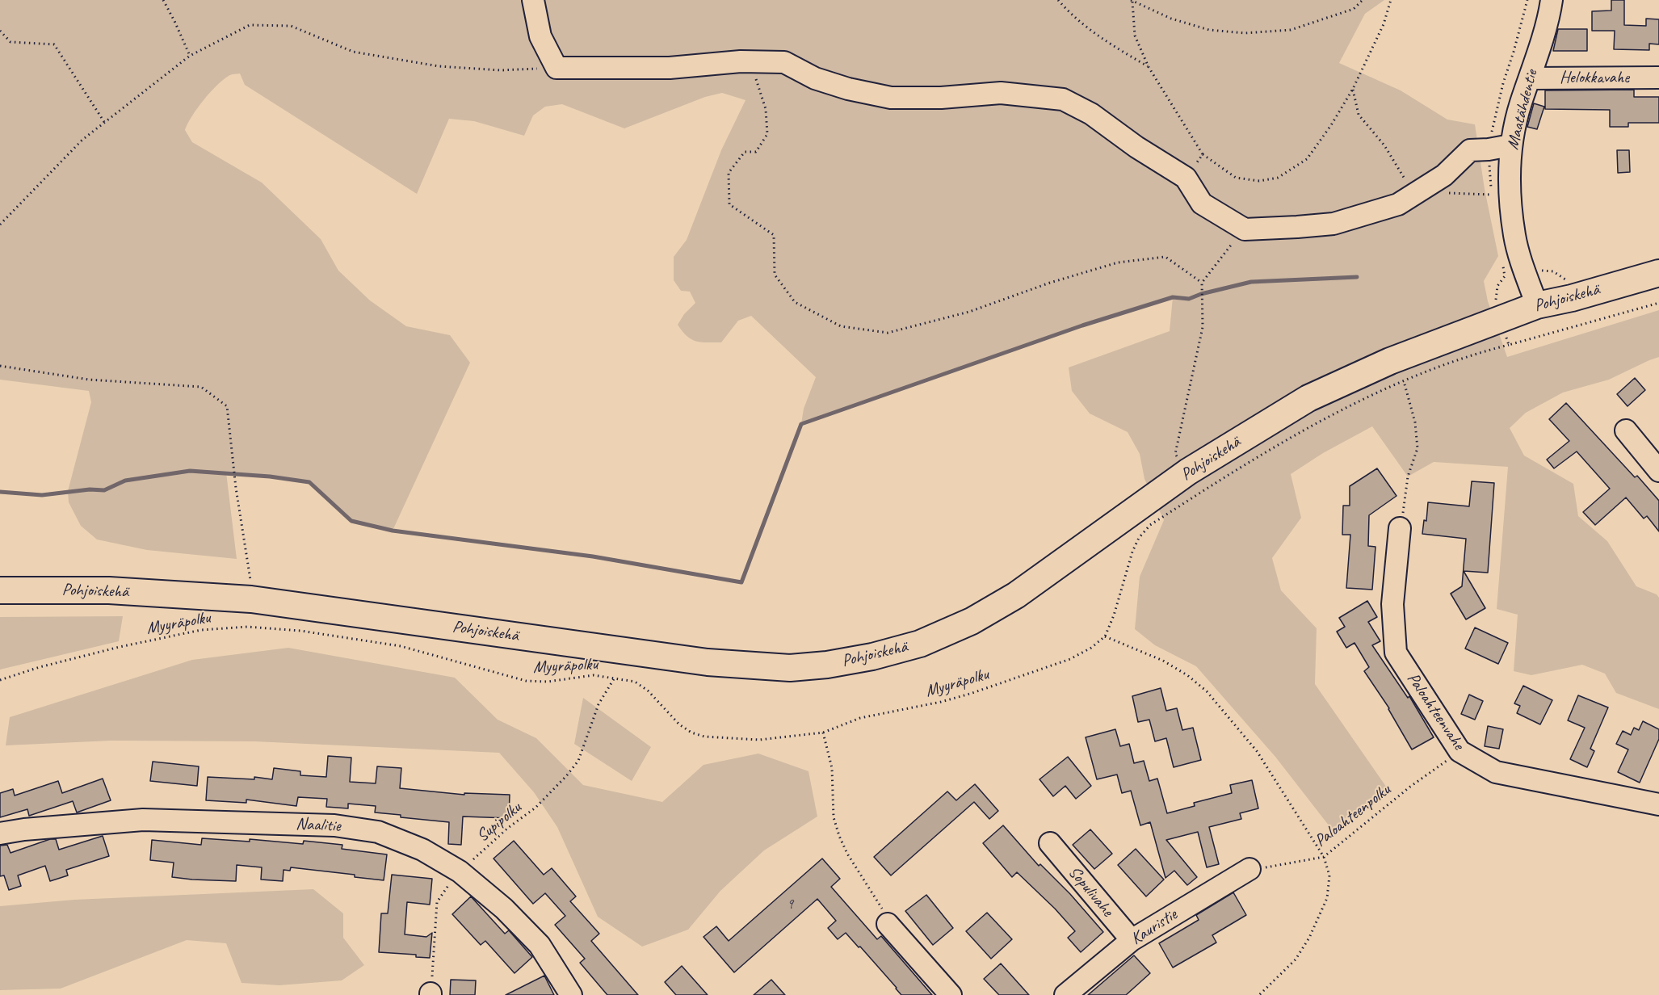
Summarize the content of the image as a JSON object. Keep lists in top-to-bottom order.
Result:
{
  "streets": {
    "main road": ["Pohjoiskehä"],
    "street": [
      "Helokkavahe",
      "Maatähdentie",
      "Paloahteenvahe",
      "Naalitie",
      "Sopulivahe",
      "Kauristie"
    ],
    "path": ["Myyräpolku", "Paloahteenpolku", "Supipolku"]
  },
  "crossings": [
    ["Helokkavahe", "Maatähdentie"],
    ["Maatähdentie", "Pohjoiskehä"],
    ["Myyräpolku", "Supipolku"],
    ["Paloahteenvahe", "Paloahteenpolku"],
    ["Paloahteenpolku", "Kauristie"],
    ["Supipolku", "Naalitie"],
    ["Sopulivahe", "Kauristie"]
  ],
  "house_numbers": ["9"]
}
